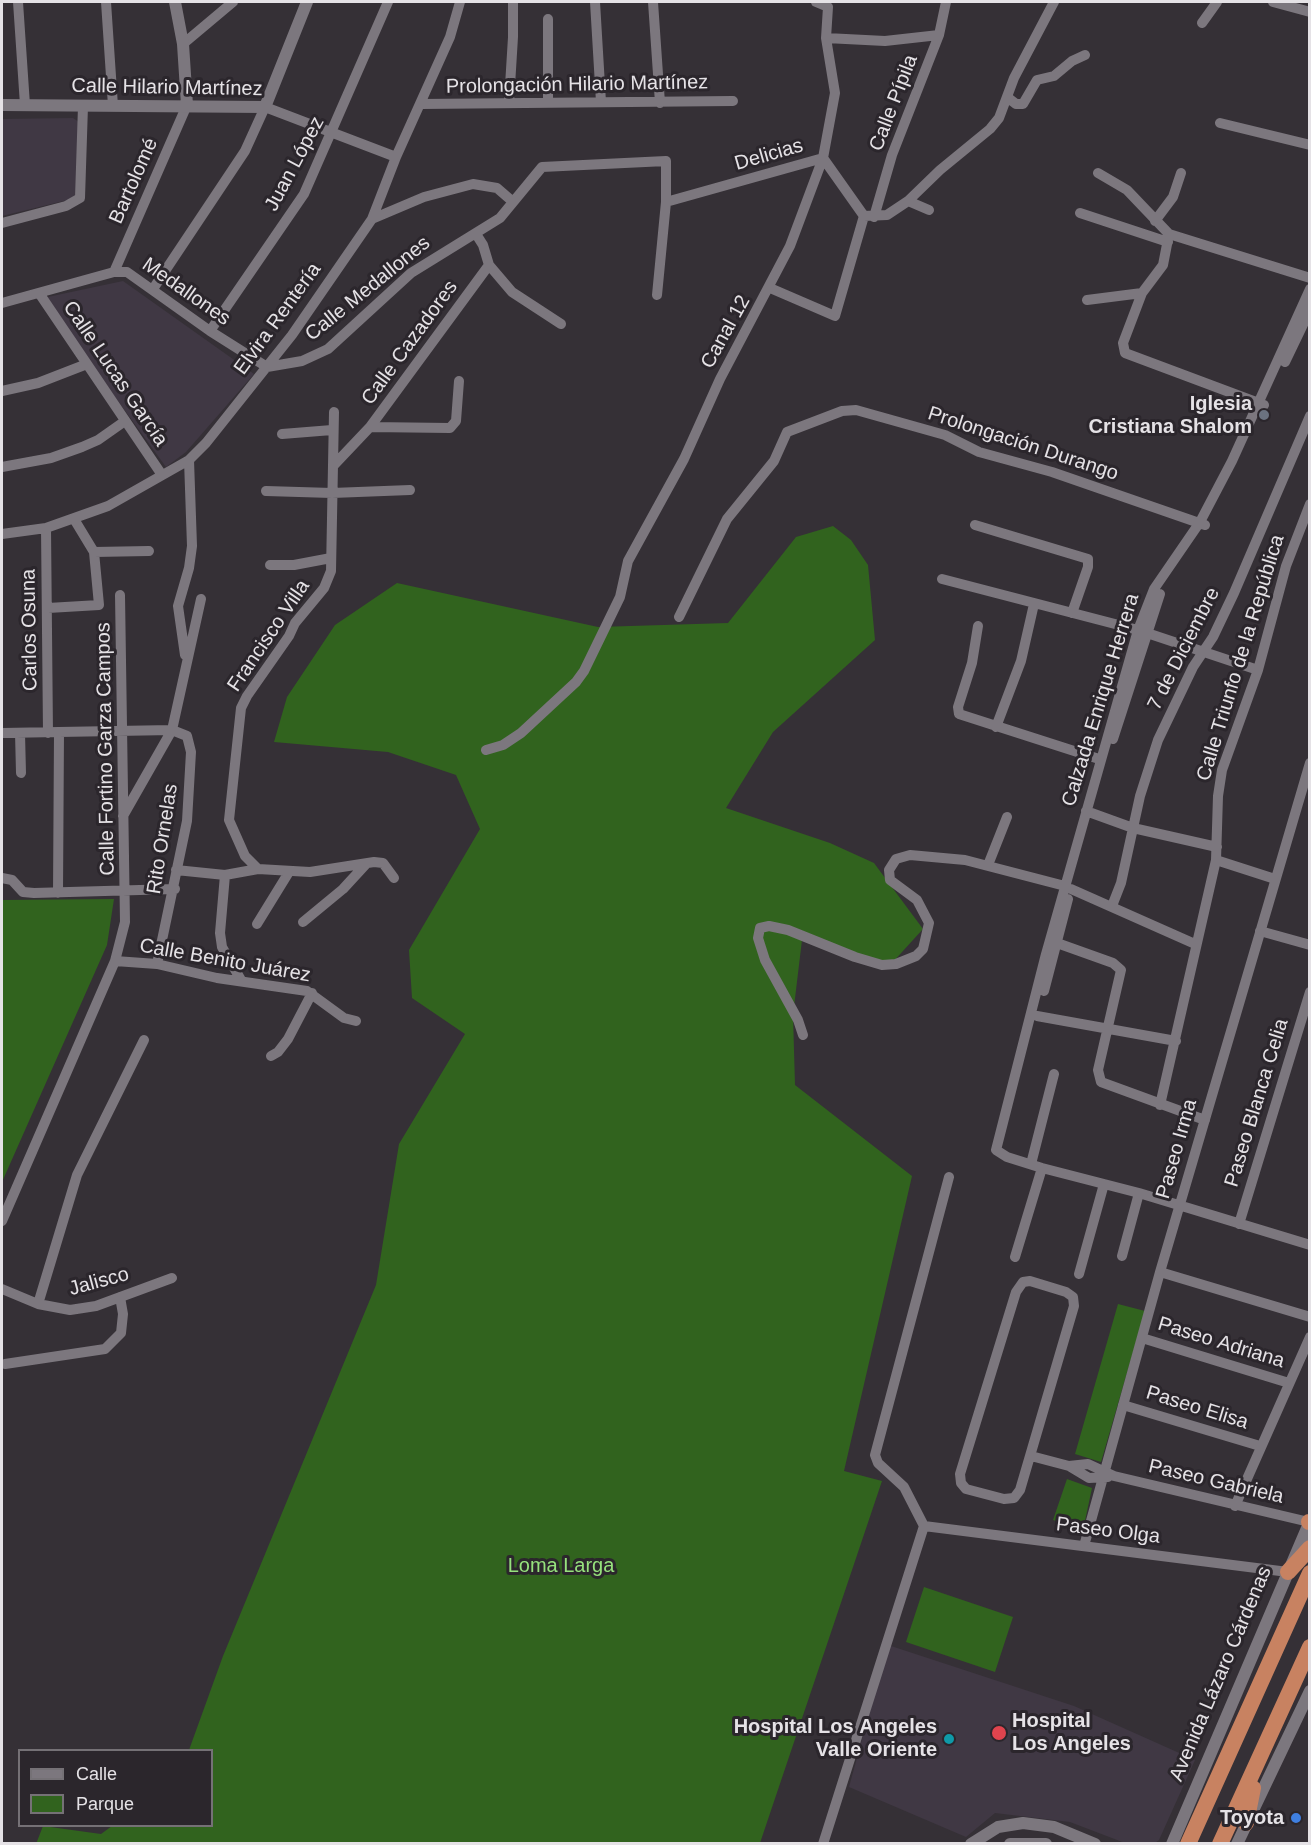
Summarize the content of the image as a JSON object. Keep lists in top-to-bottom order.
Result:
{
  "streets": {
    "highway": ["Avenida Lázaro Cárdenas"],
    "street": [
      "Prolongación Hilario Martínez",
      "Calle Hilario Martínez",
      "Calle Pípila",
      "Delicias",
      "Juan López",
      "Bartolomé",
      "Calle Medallones",
      "Medallones",
      "Elvira Rentería",
      "Canal 12",
      "Calle Cazadores",
      "Calle Lucas García",
      "Prolongación Durango",
      "Carlos Osuna",
      "Francisco Villa",
      "7 de Diciembre",
      "Calle Triunfo de la República",
      "Calzada Enrique Herrera",
      "Calle Fortino Garza Campos",
      "Rito Ornelas",
      "Calle Benito Juárez",
      "Paseo Blanca Celia",
      "Paseo Irma",
      "Jalisco",
      "Paseo Adriana",
      "Paseo Elisa",
      "Paseo Gabriela",
      "Paseo Olga"
    ]
  },
  "crossings": [
    ["Prolongación Hilario Martínez", "Elvira Rentería"],
    ["Calle Hilario Martínez", "Juan López"],
    ["Calle Hilario Martínez", "Bartolomé"],
    ["Calle Hilario Martínez", "Elvira Rentería"],
    ["Calle Pípila", "Canal 12"],
    ["Delicias", "Calle Medallones"],
    ["Delicias", "Canal 12"],
    ["Juan López", "Medallones"],
    ["Bartolomé", "Medallones"],
    ["Calle Medallones", "Medallones"],
    ["Calle Medallones", "Elvira Rentería"],
    ["Medallones", "Elvira Rentería"],
    ["Elvira Rentería", "Calle Lucas García"],
    ["Elvira Rentería", "Carlos Osuna"],
    ["Calle Cazadores", "Francisco Villa"],
    ["Prolongación Durango", "Calzada Enrique Herrera"],
    ["Calle Fortino Garza Campos", "Calle Benito Juárez"],
    ["Rito Ornelas", "Calle Benito Juárez"],
    ["Paseo Irma", "Paseo Adriana"],
    ["Paseo Irma", "Paseo Elisa"],
    ["Paseo Irma", "Paseo Gabriela"],
    ["Paseo Irma", "Paseo Olga"],
    ["Paseo Gabriela", "Avenida Lázaro Cárdenas"],
    ["Paseo Olga", "Avenida Lázaro Cárdenas"]
  ],
  "parks": ["Loma Larga"],
  "places": [
    "Iglesia Cristiana Shalom",
    "Hospital Los Angeles",
    "Hospital Los Angeles Valle Oriente",
    "Toyota"
  ],
  "legend": ["Calle", "Parque"]
}
